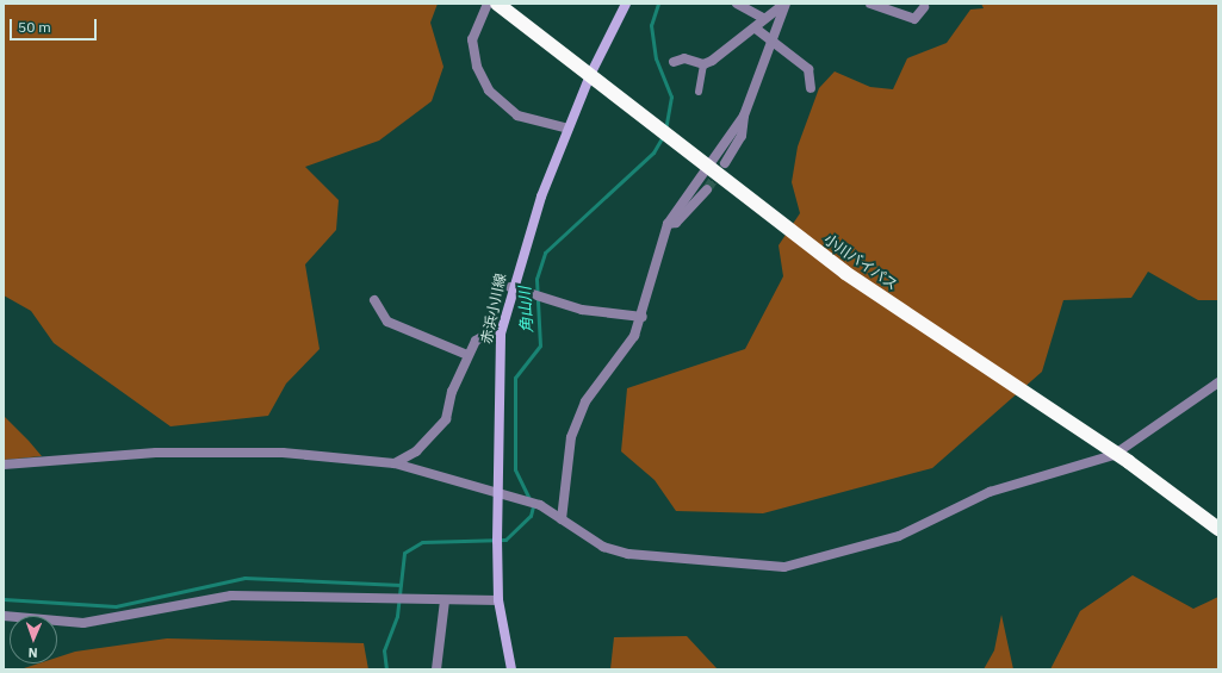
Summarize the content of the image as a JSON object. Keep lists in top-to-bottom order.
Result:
{
  "streets": {
    "highway": ["小川バイパス"],
    "main road": ["赤浜小川線"]
  },
  "crossings": [
    ["小川バイパス", "赤浜小川線"]
  ],
  "water": ["角山川"],
  "scale_bar": "50 m",
  "north": "bottom"
}
